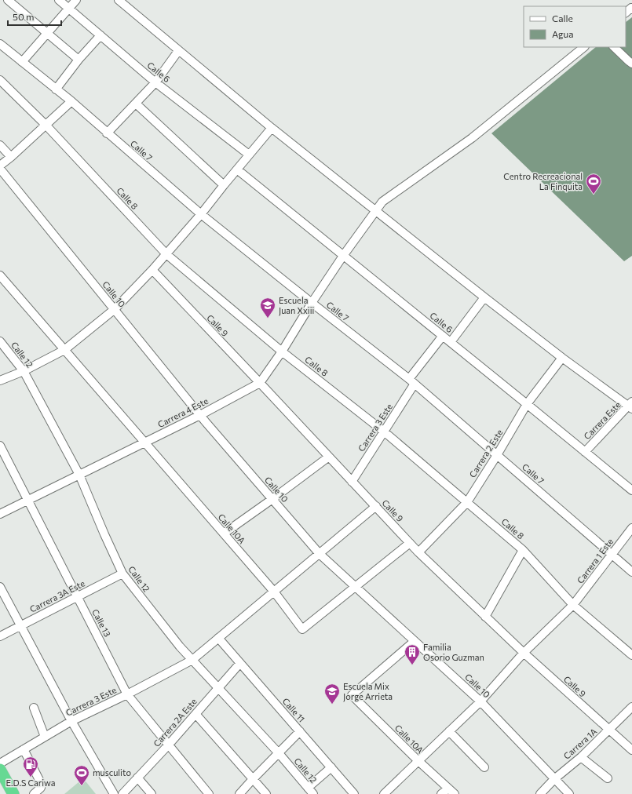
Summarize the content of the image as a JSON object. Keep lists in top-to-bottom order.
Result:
{
  "streets": {
    "street": [
      "Calle 6",
      "Calle 7",
      "Calle 8",
      "Calle 10",
      "Calle 9",
      "Calle 12",
      "Carrera 4 Este",
      "Carrera Este",
      "Carrera 3 Este",
      "Carrera 2 Este",
      "Calle 10A",
      "Carrera 1 Este",
      "Carrera 3A Este",
      "Calle 13",
      "Calle 11",
      "Carrera 2A Este",
      "Carrera 1A"
    ]
  },
  "crossings": [
    ["Calle 6", "Carrera 4 Este"],
    ["Calle 6", "Carrera Este"],
    ["Calle 6", "Carrera 3 Este"],
    ["Calle 6", "Carrera 2 Este"],
    ["Calle 7", "Carrera 4 Este"],
    ["Calle 7", "Carrera 3 Este"],
    ["Calle 7", "Carrera 2 Este"],
    ["Calle 7", "Carrera 1 Este"],
    ["Calle 8", "Carrera 4 Este"],
    ["Calle 8", "Carrera 3 Este"],
    ["Calle 8", "Carrera 2 Este"],
    ["Calle 8", "Carrera 1 Este"],
    ["Calle 10", "Carrera 4 Este"],
    ["Calle 10", "Carrera 3 Este"],
    ["Calle 10", "Calle 10A"],
    ["Calle 10", "Carrera 1 Este"],
    ["Calle 10", "Carrera 1A"],
    ["Calle 9", "Carrera 4 Este"],
    ["Calle 9", "Carrera 3 Este"],
    ["Calle 9", "Carrera 2 Este"],
    ["Calle 9", "Carrera 1 Este"],
    ["Calle 9", "Carrera 1A"],
    ["Calle 12", "Carrera 4 Este"],
    ["Calle 12", "Carrera 3 Este"],
    ["Calle 12", "Carrera 3A Este"],
    ["Calle 12", "Carrera 2A Este"],
    ["Carrera 4 Este", "Calle 10A"],
    ["Carrera 4 Este", "Calle 13"],
    ["Carrera 3 Este", "Calle 10A"],
    ["Carrera 3 Este", "Calle 13"],
    ["Carrera 3 Este", "Calle 11"],
    ["Calle 10A", "Carrera 1 Este"],
    ["Carrera 3A Este", "Calle 13"],
    ["Calle 13", "Carrera 2A Este"],
    ["Calle 11", "Carrera 2A Este"]
  ],
  "places": {
    "sports": ["Centro Recreacional La Finquita", "musculito"],
    "school or university": ["Escuela Juan Xxiii", "Escuela Mix Jorge Arrieta"],
    "building": ["Familia Osorio Guzman"],
    "fuel station": ["E.D.S Cariwa"]
  },
  "legend": ["Calle", "Agua"],
  "scale_bar": "50 m"
}
